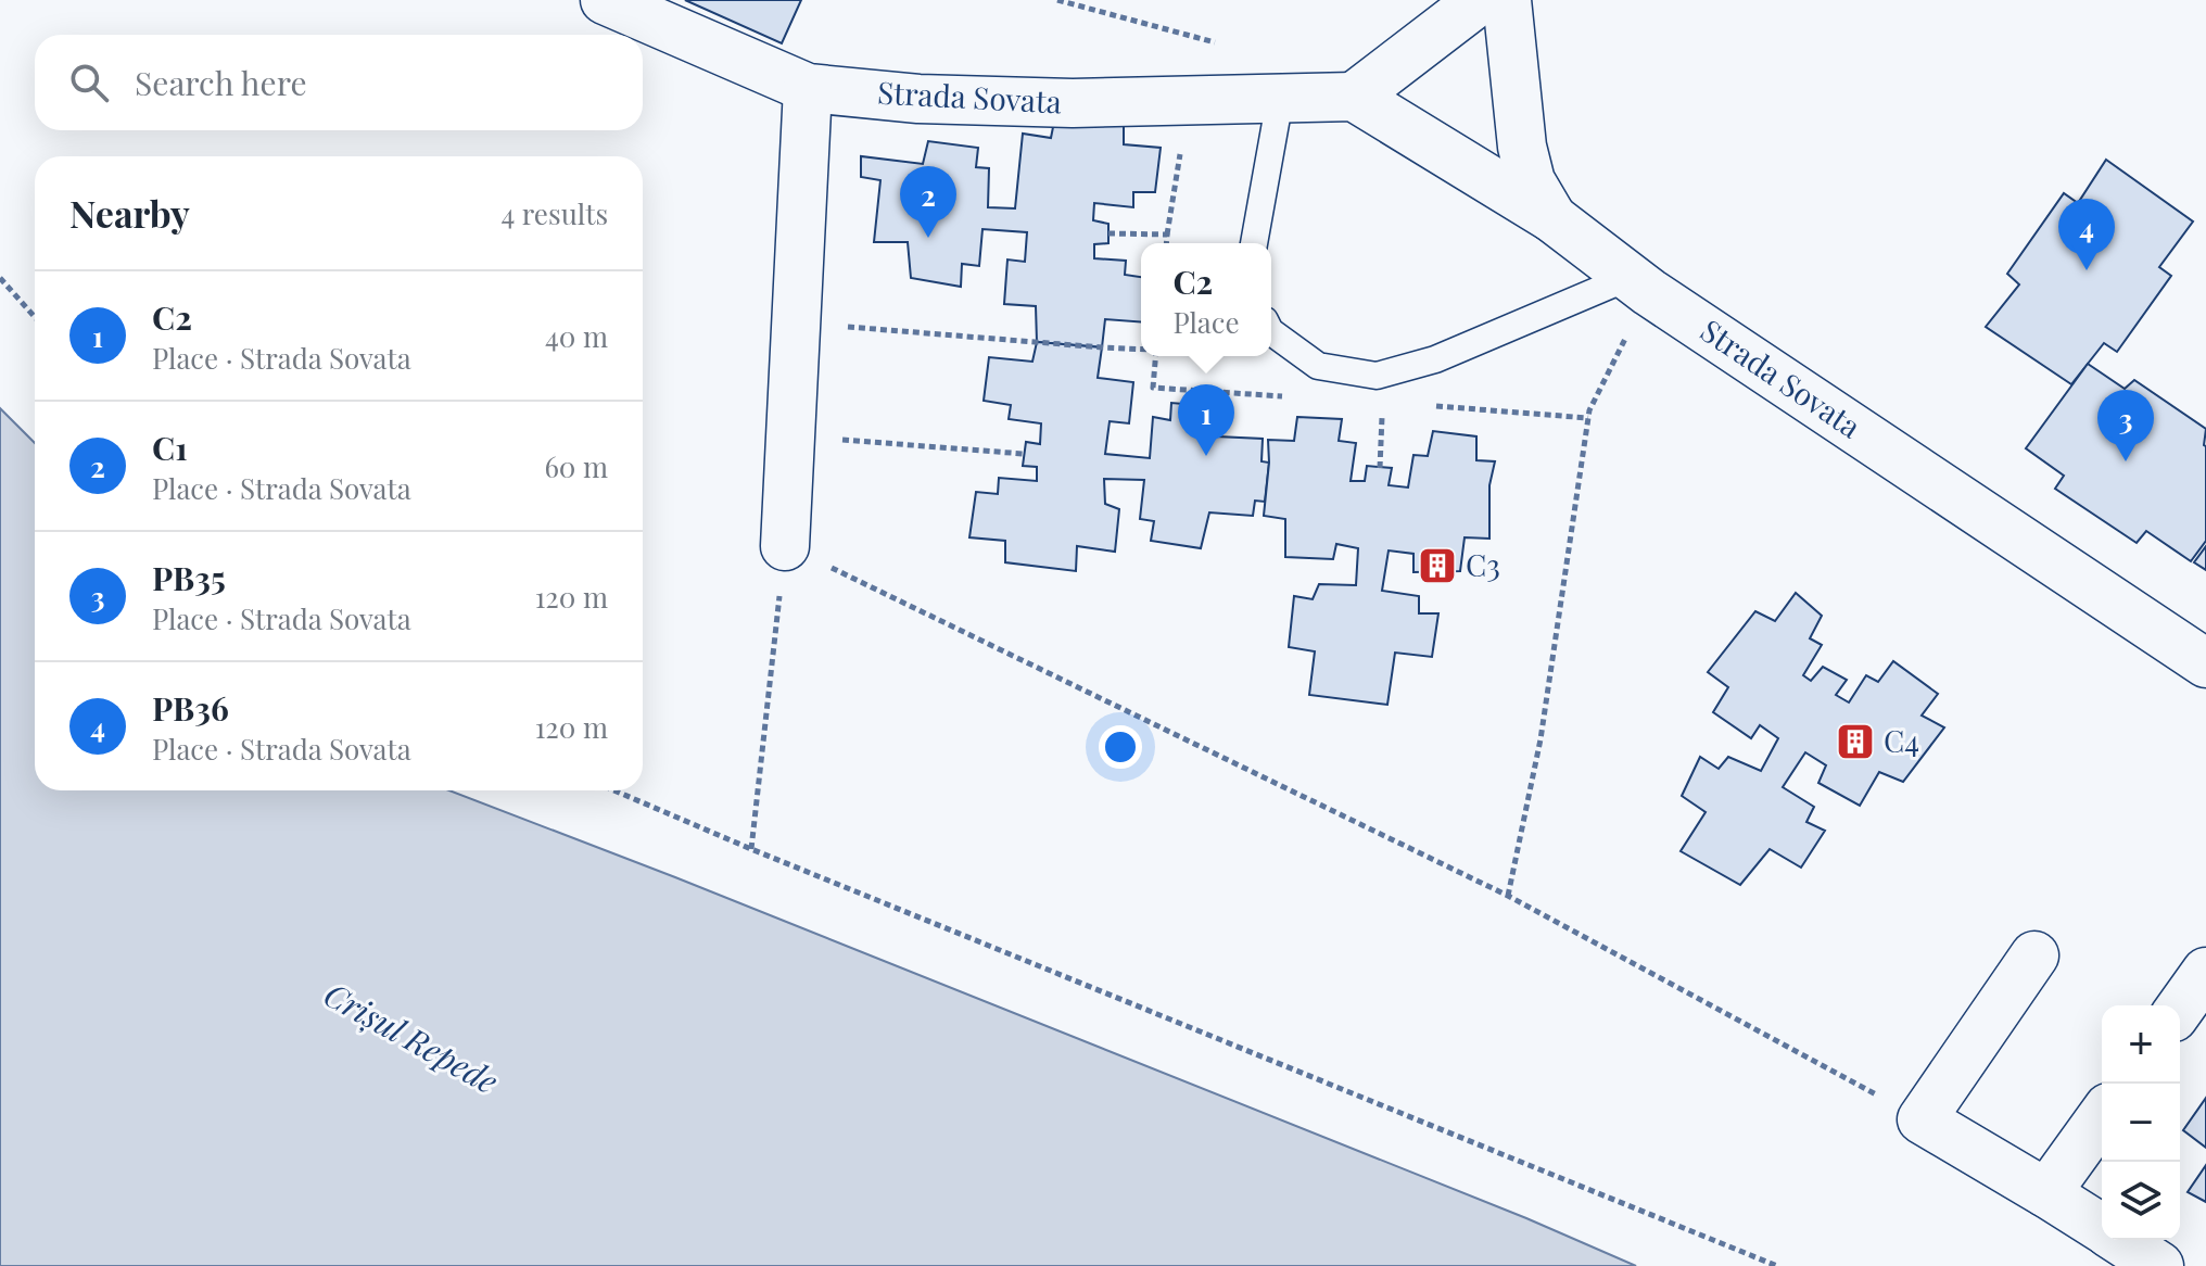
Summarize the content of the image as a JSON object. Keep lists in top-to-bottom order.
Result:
{
  "streets": {
    "street": ["Strada Sovata"]
  },
  "water": ["Crișul Repede"],
  "places": {
    "building": ["C3", "C4"]
  },
  "page": {
    "search": "Search here",
    "heading": ["Nearby", "4 results"],
    "pins": [
      "2",
      "4",
      "1",
      "3"
    ],
    "popup": ["C2", "Place"],
    "list": [
      {
        "mark": "1",
        "name": "C2",
        "note": "Place · Strada Sovata",
        "value": "40 m"
      },
      {
        "mark": "2",
        "name": "C1",
        "note": "Place · Strada Sovata",
        "value": "60 m"
      },
      {
        "mark": "3",
        "name": "PB35",
        "note": "Place · Strada Sovata",
        "value": "120 m"
      },
      {
        "mark": "4",
        "name": "PB36",
        "note": "Place · Strada Sovata",
        "value": "120 m"
      }
    ],
    "map_buttons": ["+", "−"]
  }
}
